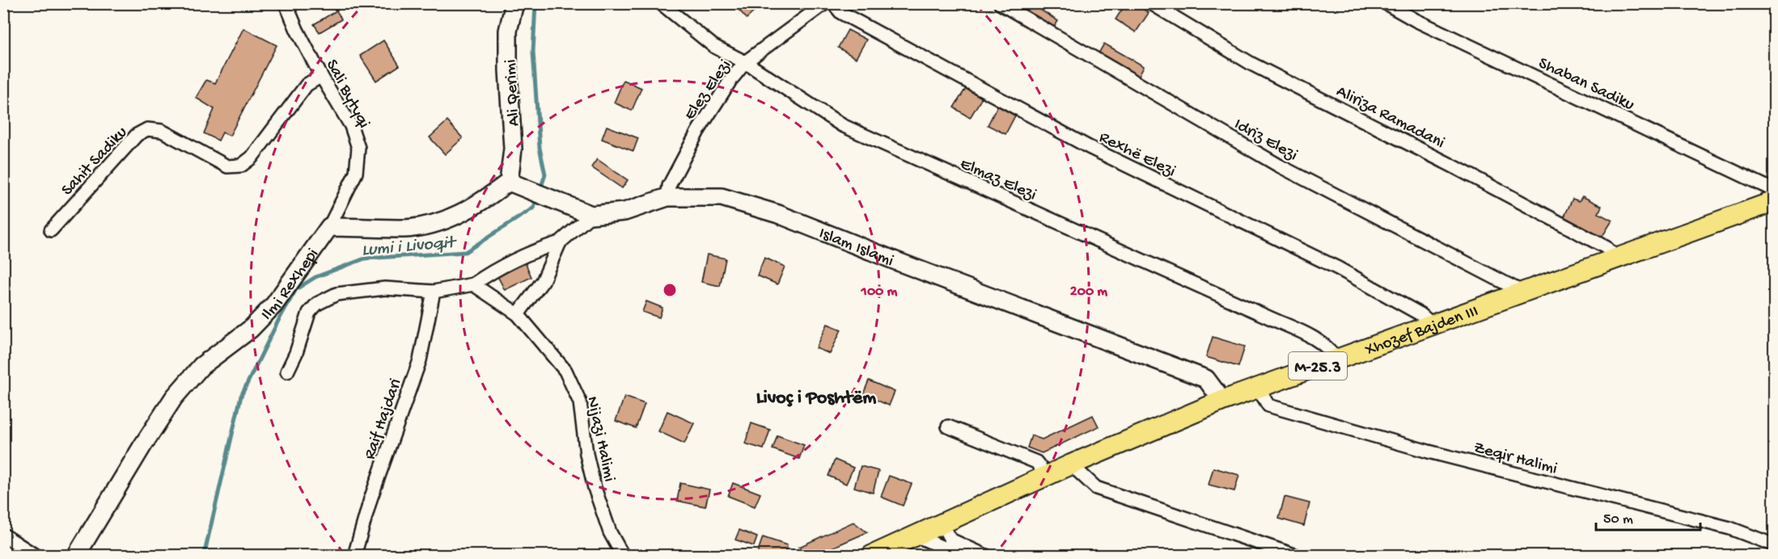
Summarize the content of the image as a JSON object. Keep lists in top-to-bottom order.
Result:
{
  "streets": {
    "main road": ["Xhozef Bajden III", "M-25.3"],
    "street": [
      "Shaban Sadiku",
      "Elez Elezi",
      "Sali Bytyqi",
      "Ali Qerimi",
      "Aliriza Ramadani",
      "Idriz Elezi",
      "Rexhë Elezi",
      "Sahit Sadiku",
      "Elmaz Elezi",
      "Islam Islami",
      "Ilmi Rexhepi",
      "Raif Hajdari",
      "Nijazi Halimi",
      "Zeqir Halimi"
    ]
  },
  "crossings": [
    ["Elez Elezi", "Elmaz Elezi"],
    ["Elez Elezi", "Islam Islami"],
    ["Sali Bytyqi", "Sahit Sadiku"],
    ["Sali Bytyqi", "Ilmi Rexhepi"],
    ["Aliriza Ramadani", "Xhozef Bajden III"],
    ["Idriz Elezi", "Xhozef Bajden III"],
    ["Rexhë Elezi", "Xhozef Bajden III"],
    ["Elmaz Elezi", "Xhozef Bajden III"],
    ["Islam Islami", "Xhozef Bajden III"],
    ["Xhozef Bajden III", "Zeqir Halimi"]
  ],
  "districts": ["Livoç i Poshtëm"],
  "water": ["Lumi i Livoqit"],
  "scale_bar": "50 m",
  "rings": ["100 m", "200 m"]
}
